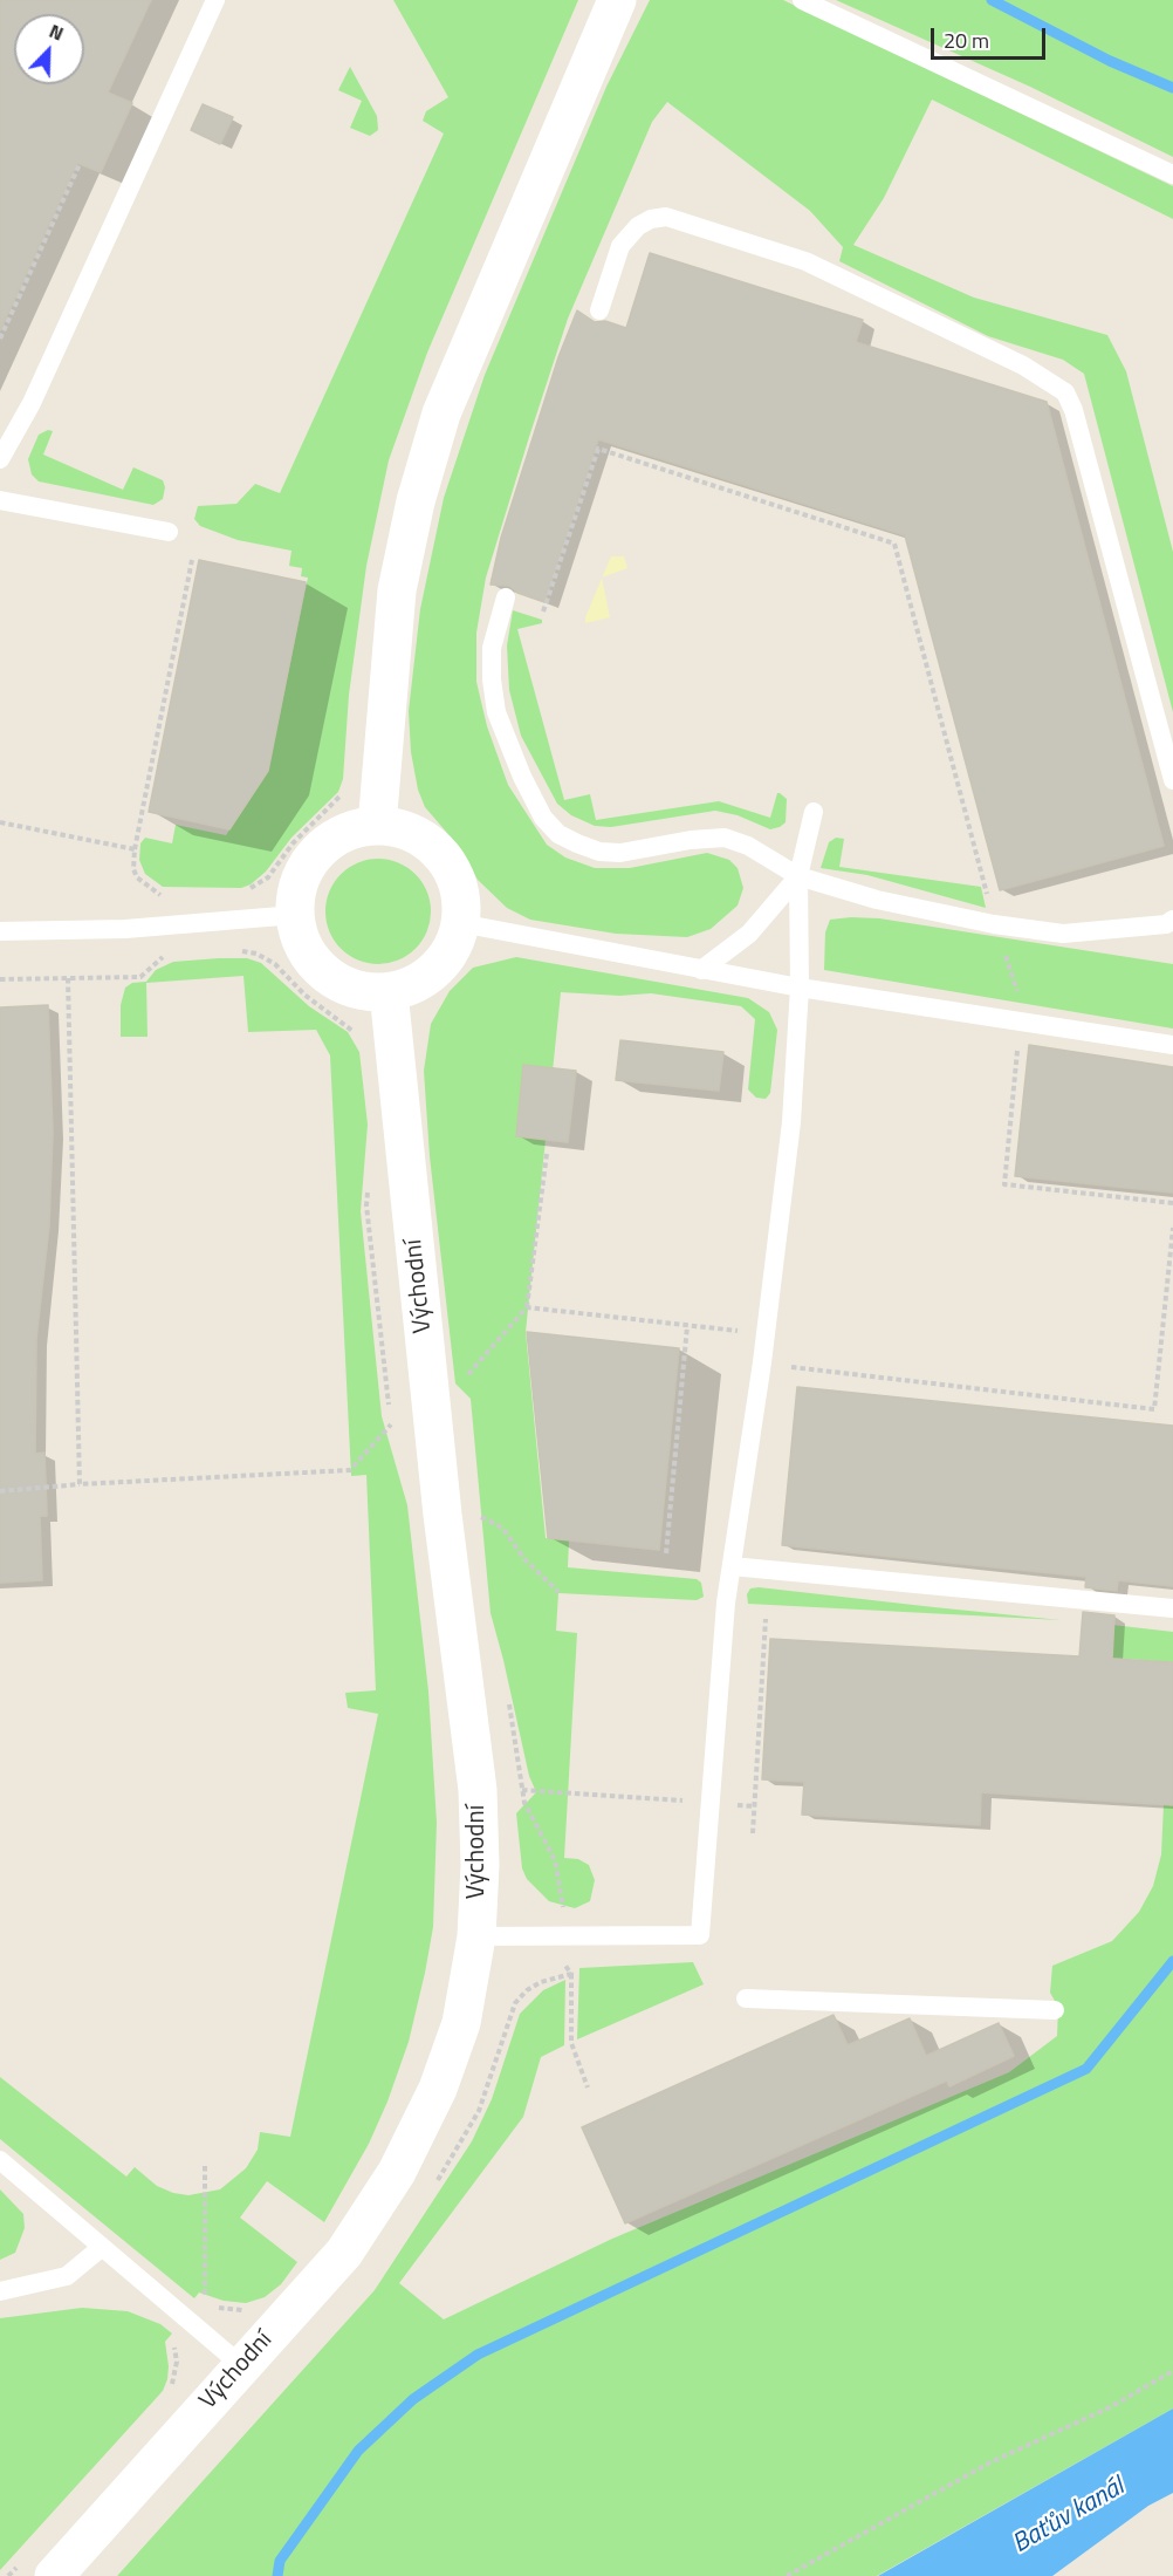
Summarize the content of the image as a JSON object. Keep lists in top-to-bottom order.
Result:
{
  "streets": {
    "street": ["Východní"]
  },
  "water": ["Baťův kanál"],
  "scale_bar": "20 m",
  "north": "top right"
}
